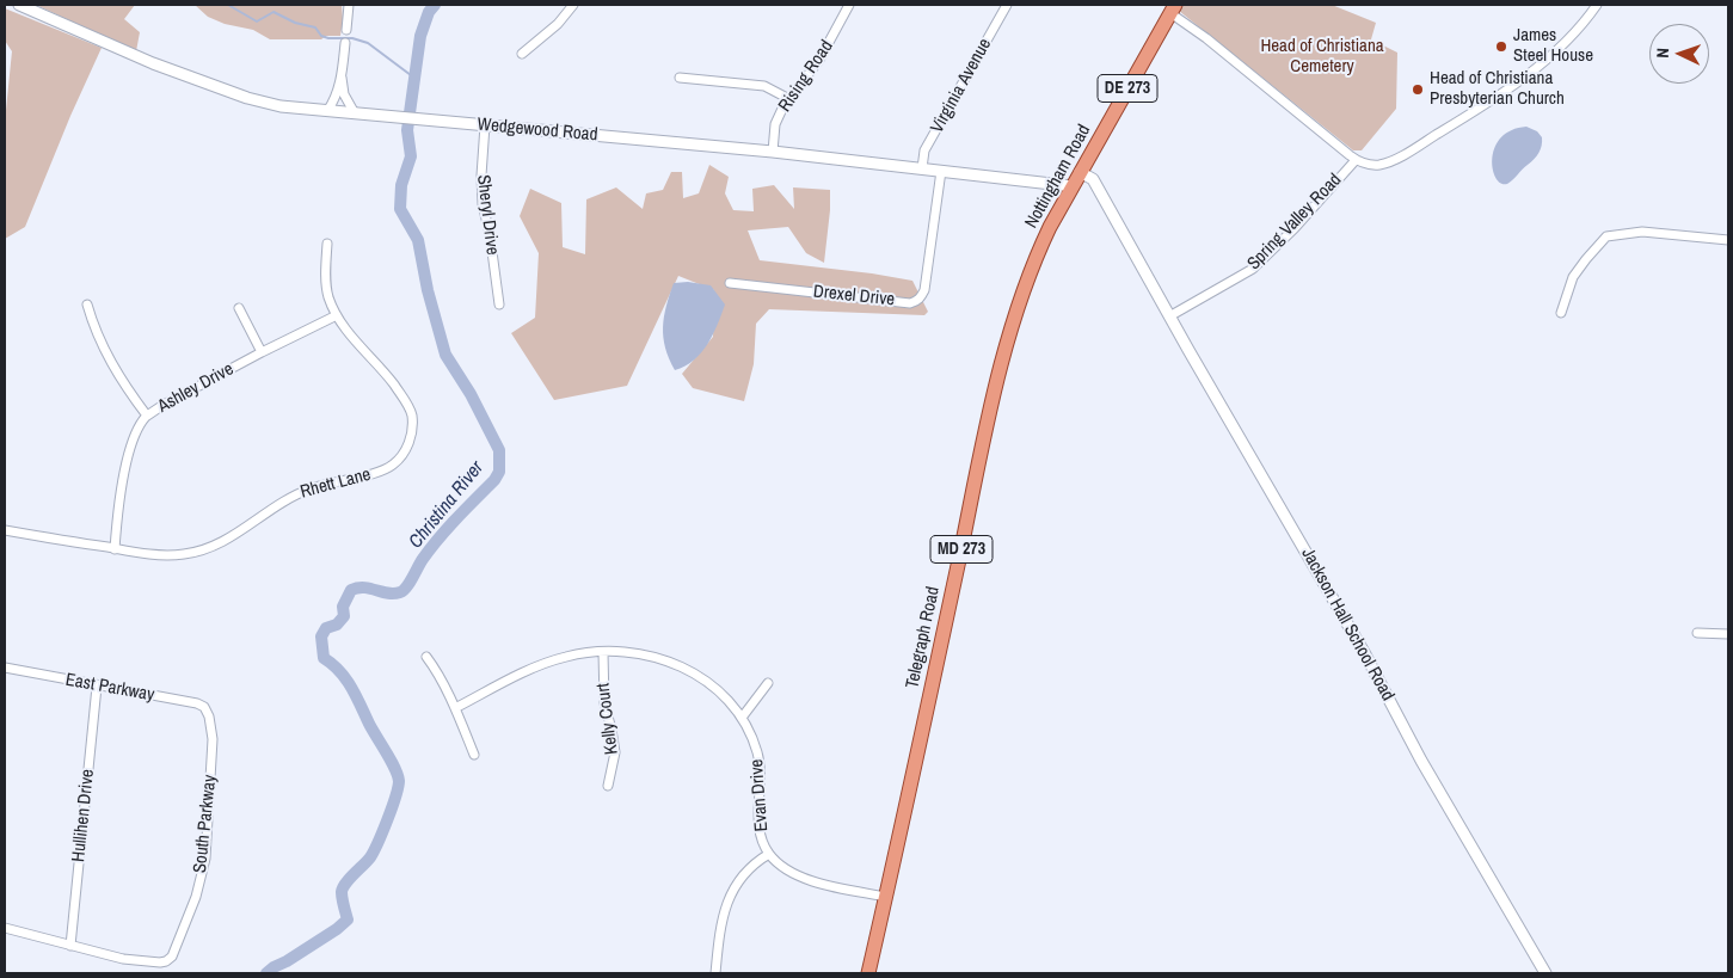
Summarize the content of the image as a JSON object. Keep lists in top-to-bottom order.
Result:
{
  "streets": {
    "main road": [
      "DE 273",
      "Nottingham Road",
      "MD 273",
      "Telegraph Road"
    ],
    "street": [
      "Rising Road",
      "Virginia Avenue",
      "Wedgewood Road",
      "Sheryl Drive",
      "Spring Valley Road",
      "Drexel Drive",
      "Ashley Drive",
      "Rhett Lane",
      "Jackson Hall School Road",
      "East Parkway",
      "Kelly Court",
      "Evan Drive",
      "Hullihen Drive",
      "South Parkway"
    ]
  },
  "crossings": [
    ["Rising Road", "Wedgewood Road"],
    ["Virginia Avenue", "Wedgewood Road"],
    ["Wedgewood Road", "Nottingham Road"],
    ["Wedgewood Road", "Sheryl Drive"],
    ["Wedgewood Road", "Drexel Drive"],
    ["Nottingham Road", "Jackson Hall School Road"],
    ["Nottingham Road", "Telegraph Road"],
    ["Spring Valley Road", "Jackson Hall School Road"],
    ["Ashley Drive", "Rhett Lane"],
    ["Telegraph Road", "Evan Drive"],
    ["East Parkway", "Hullihen Drive"],
    ["East Parkway", "South Parkway"],
    ["Kelly Court", "Evan Drive"],
    ["Hullihen Drive", "South Parkway"]
  ],
  "water": ["Christina River"],
  "parks": ["Head of Christiana Cemetery"],
  "places": ["James Steel House", "Head of Christiana Presbyterian Church"],
  "north": "left"
}
